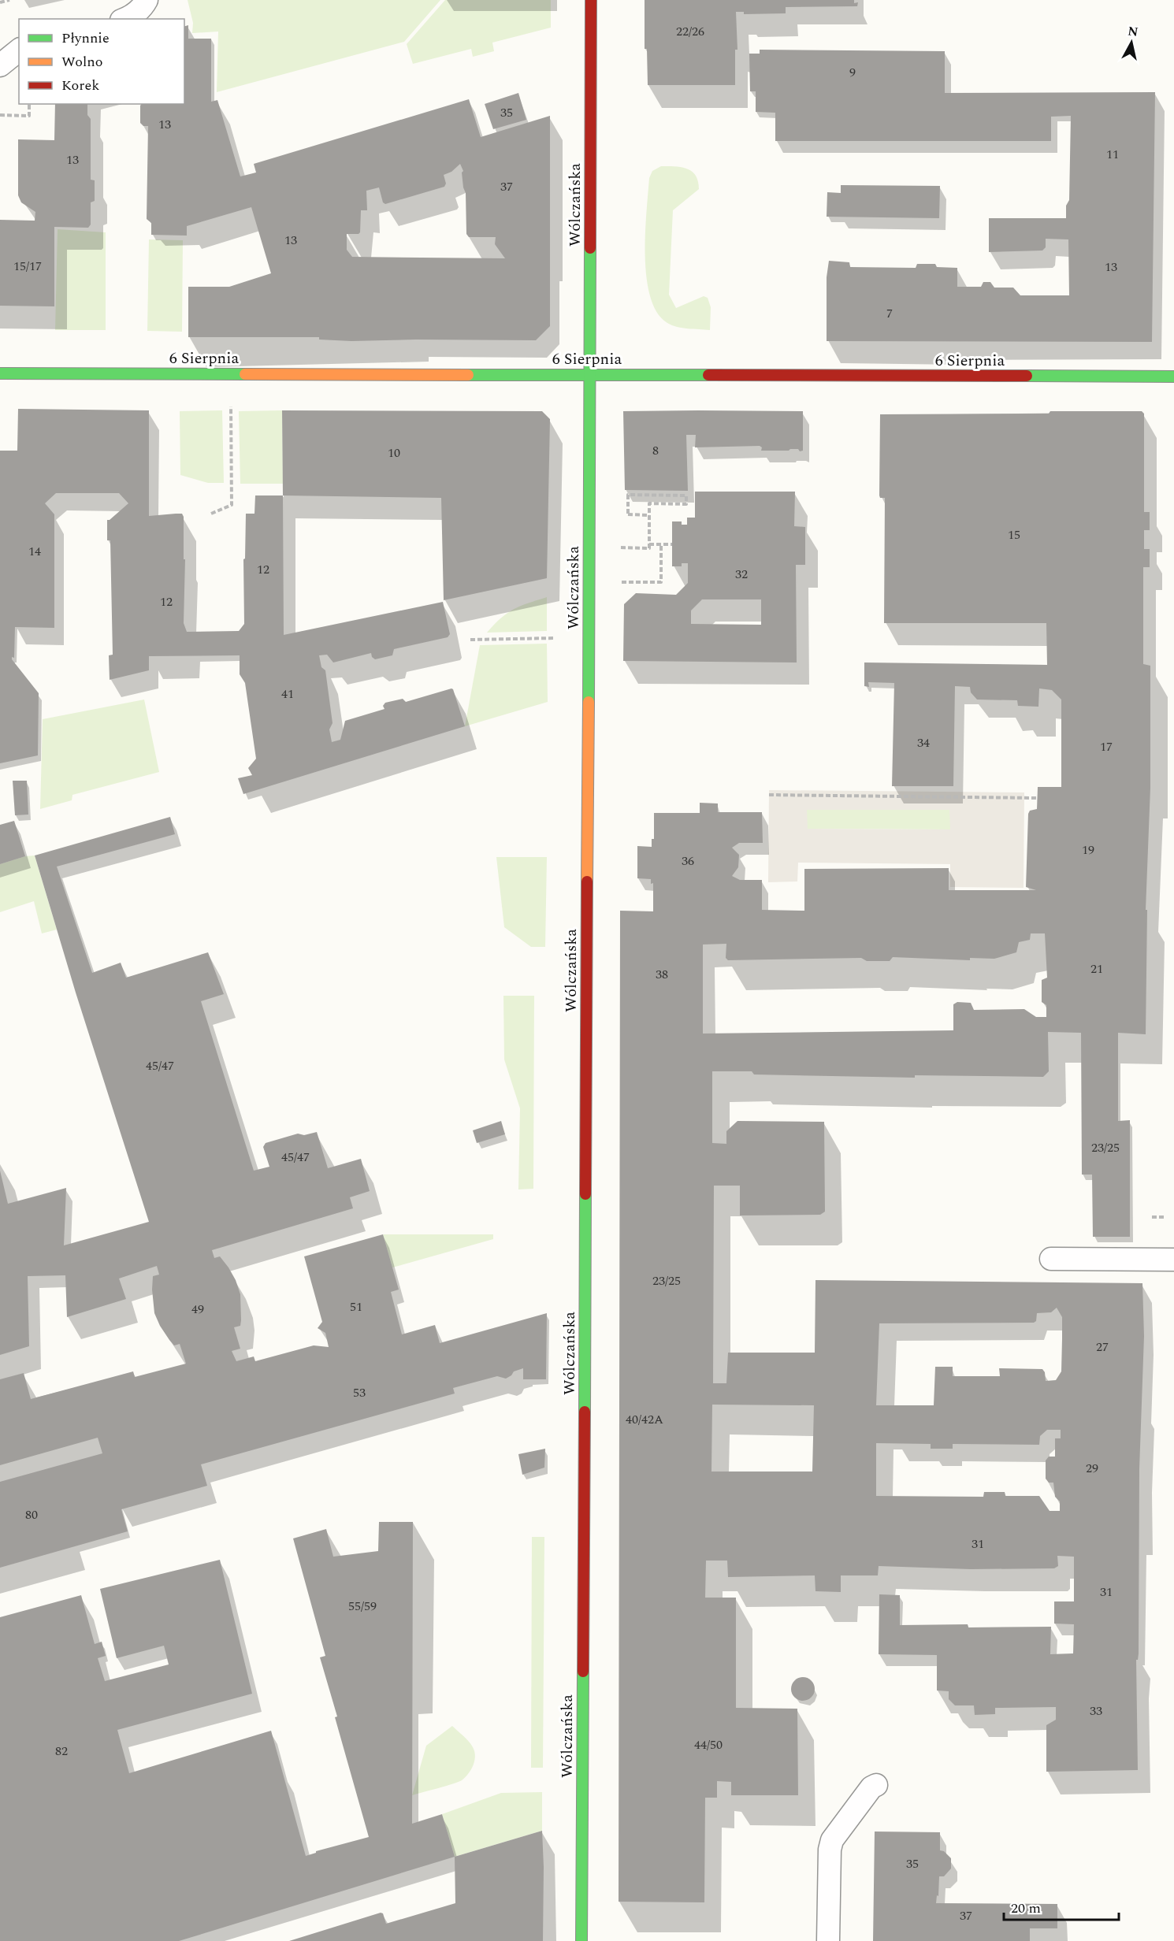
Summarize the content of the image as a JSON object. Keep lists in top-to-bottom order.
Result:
{
  "streets": {
    "main road": ["Wólczańska", "6 Sierpnia"]
  },
  "crossings": [
    ["Wólczańska", "6 Sierpnia"]
  ],
  "house_numbers": [
    "22/26",
    "9",
    "35",
    "13",
    "11",
    "13",
    "37",
    "13",
    "15/17",
    "13",
    "7",
    "8",
    "10",
    "15",
    "14",
    "12",
    "32",
    "12",
    "41",
    "34",
    "17",
    "19",
    "36",
    "21",
    "38",
    "45/47",
    "23/25",
    "45/47",
    "23/25",
    "51",
    "49",
    "27",
    "53",
    "40/42A",
    "29",
    "80",
    "31",
    "31",
    "55/59",
    "33",
    "44/50",
    "82",
    "35",
    "37"
  ],
  "legend": ["Płynnie", "Wolno", "Korek"],
  "scale_bar": "20 m",
  "north": "top"
}
